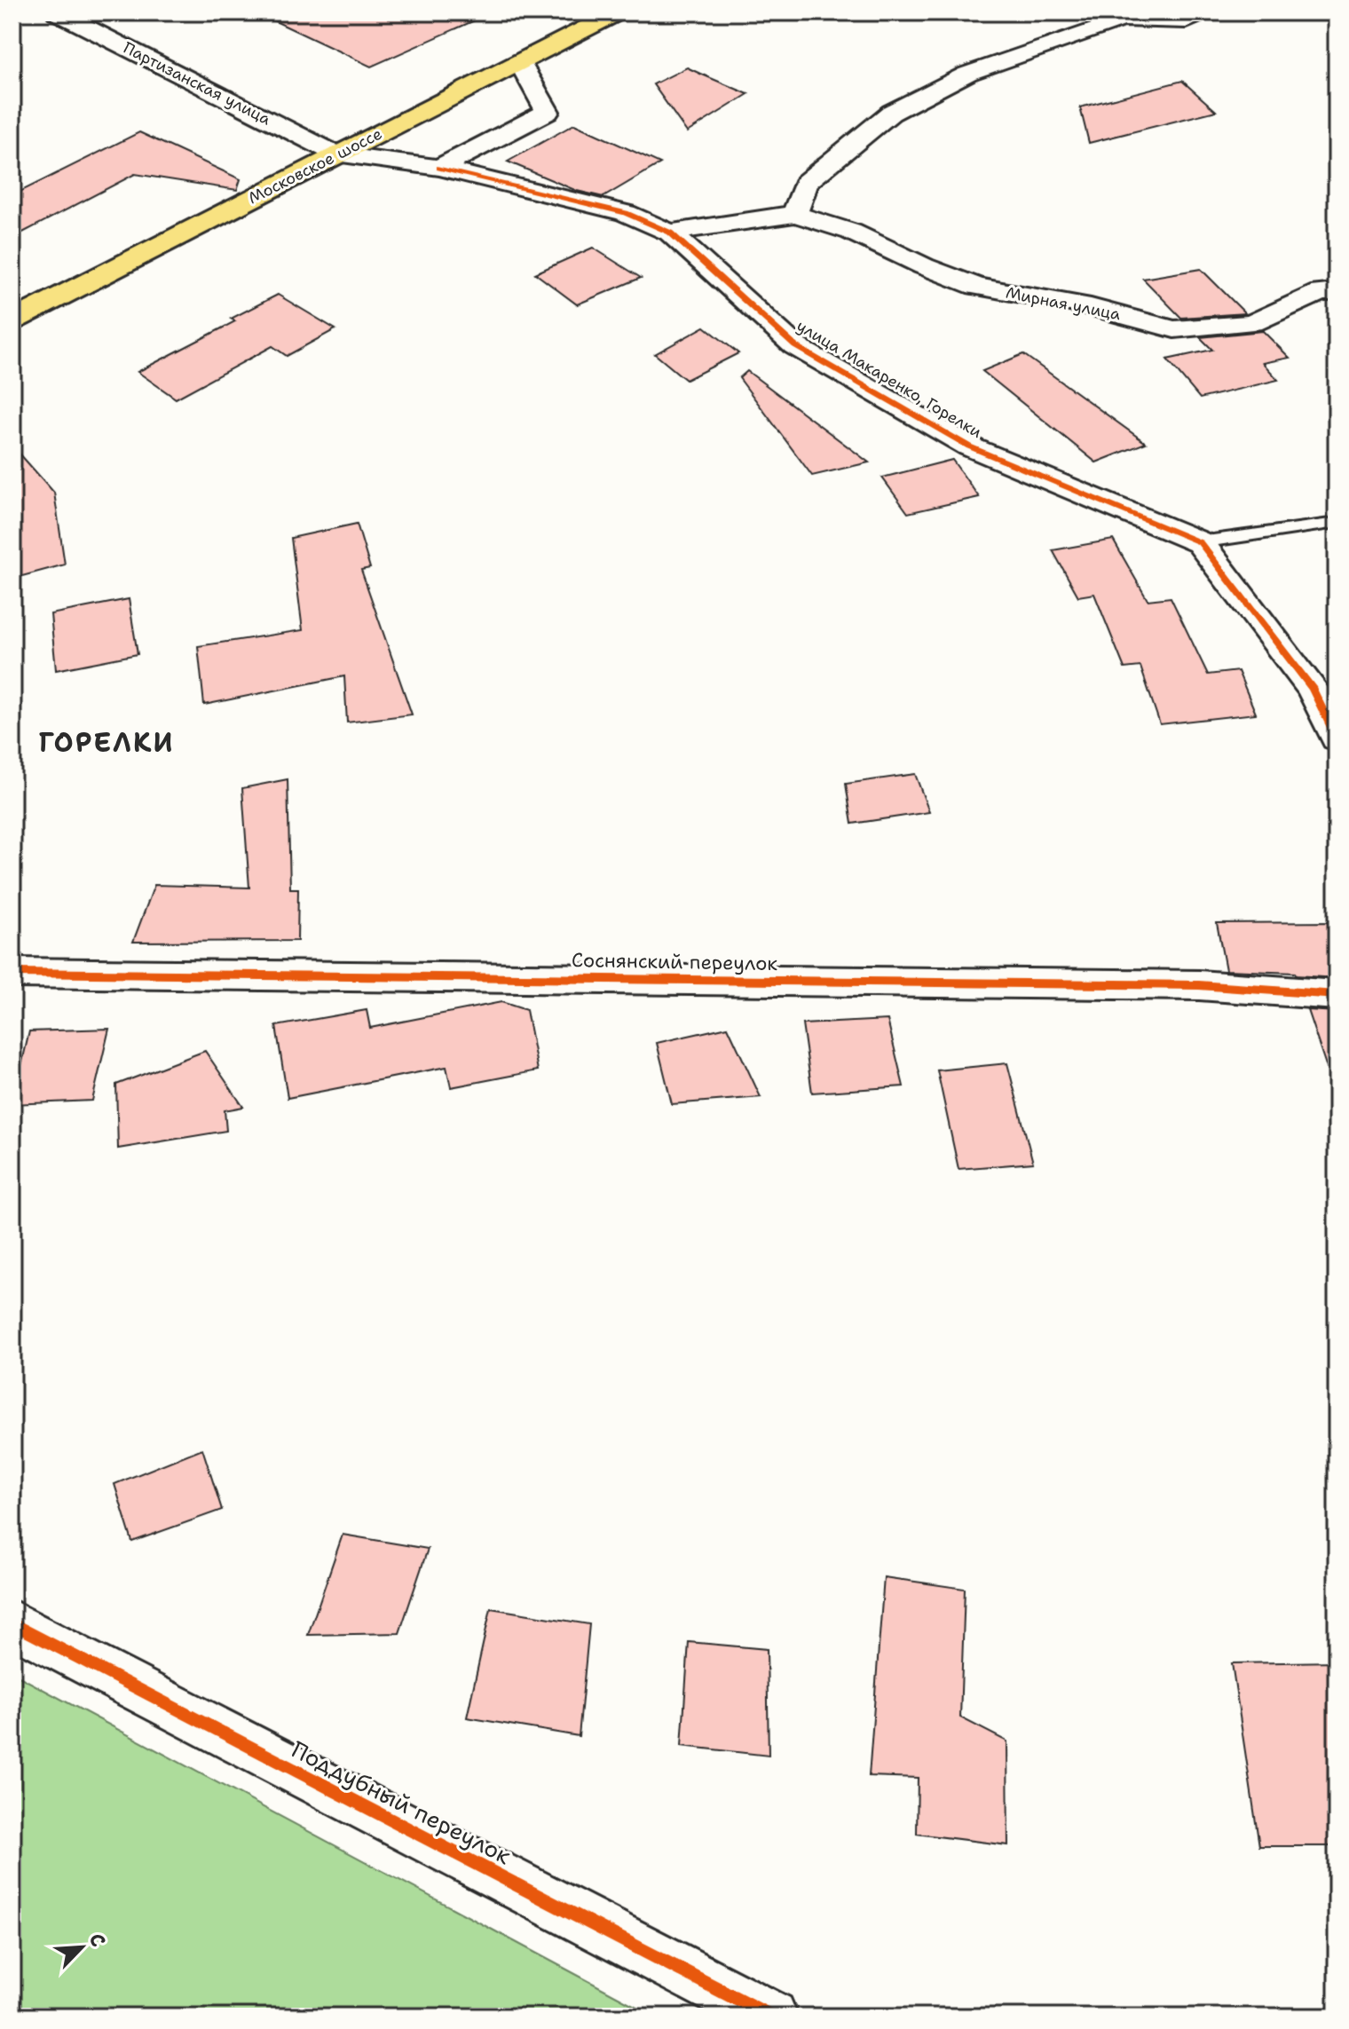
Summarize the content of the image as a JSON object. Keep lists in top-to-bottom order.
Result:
{
  "streets": {
    "main road": ["Московское шоссе"],
    "street": [
      "Партизанская улица",
      "Мирная улица",
      "улица Макаренко, Горелки",
      "Соснянский переулок",
      "Поддубный переулок"
    ]
  },
  "crossings": [
    ["Партизанская улица", "Московское шоссе"],
    ["Партизанская улица", "улица Макаренко, Горелки"]
  ],
  "districts": ["ГОРЕЛКИ"],
  "north": "top right"
}
